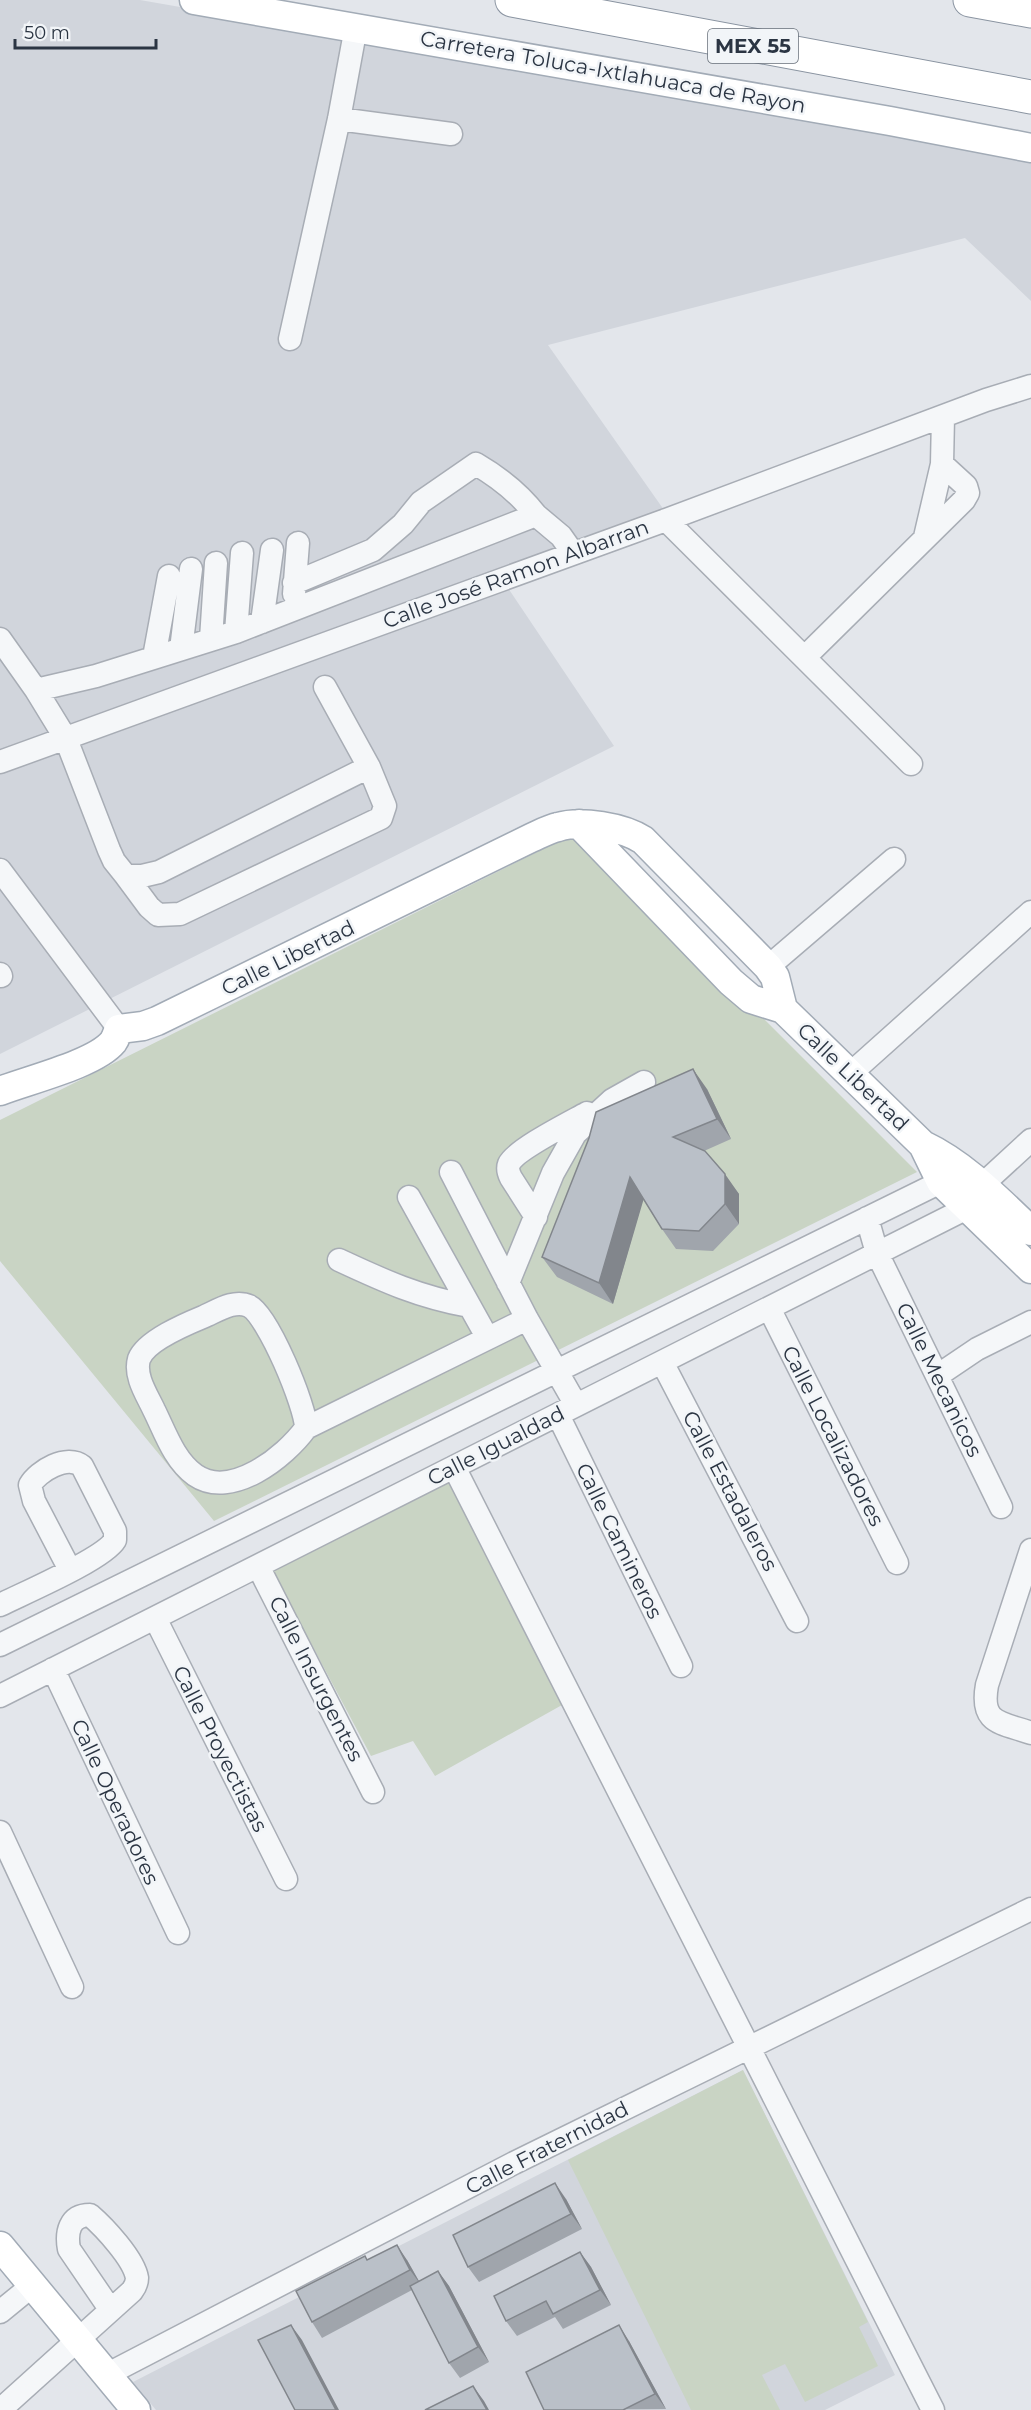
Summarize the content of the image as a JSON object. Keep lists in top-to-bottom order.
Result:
{
  "streets": {
    "highway": ["MEX 55"],
    "main road": ["Carretera Toluca-Ixtlahuaca de Rayon", "Calle Libertad"],
    "street": [
      "Calle José Ramon Albarran",
      "Calle Mecanicos",
      "Calle Localizadores",
      "Calle Igualdad",
      "Calle Estadaleros",
      "Calle Camineros",
      "Calle Insurgentes",
      "Calle Proyectistas",
      "Calle Operadores",
      "Calle Fraternidad"
    ]
  },
  "crossings": [
    ["Calle Libertad", "Calle Igualdad"],
    ["Calle Mecanicos", "Calle Igualdad"],
    ["Calle Localizadores", "Calle Igualdad"],
    ["Calle Igualdad", "Calle Estadaleros"],
    ["Calle Igualdad", "Calle Camineros"],
    ["Calle Igualdad", "Calle Insurgentes"],
    ["Calle Igualdad", "Calle Proyectistas"],
    ["Calle Igualdad", "Calle Operadores"]
  ],
  "scale_bar": "50 m"
}
